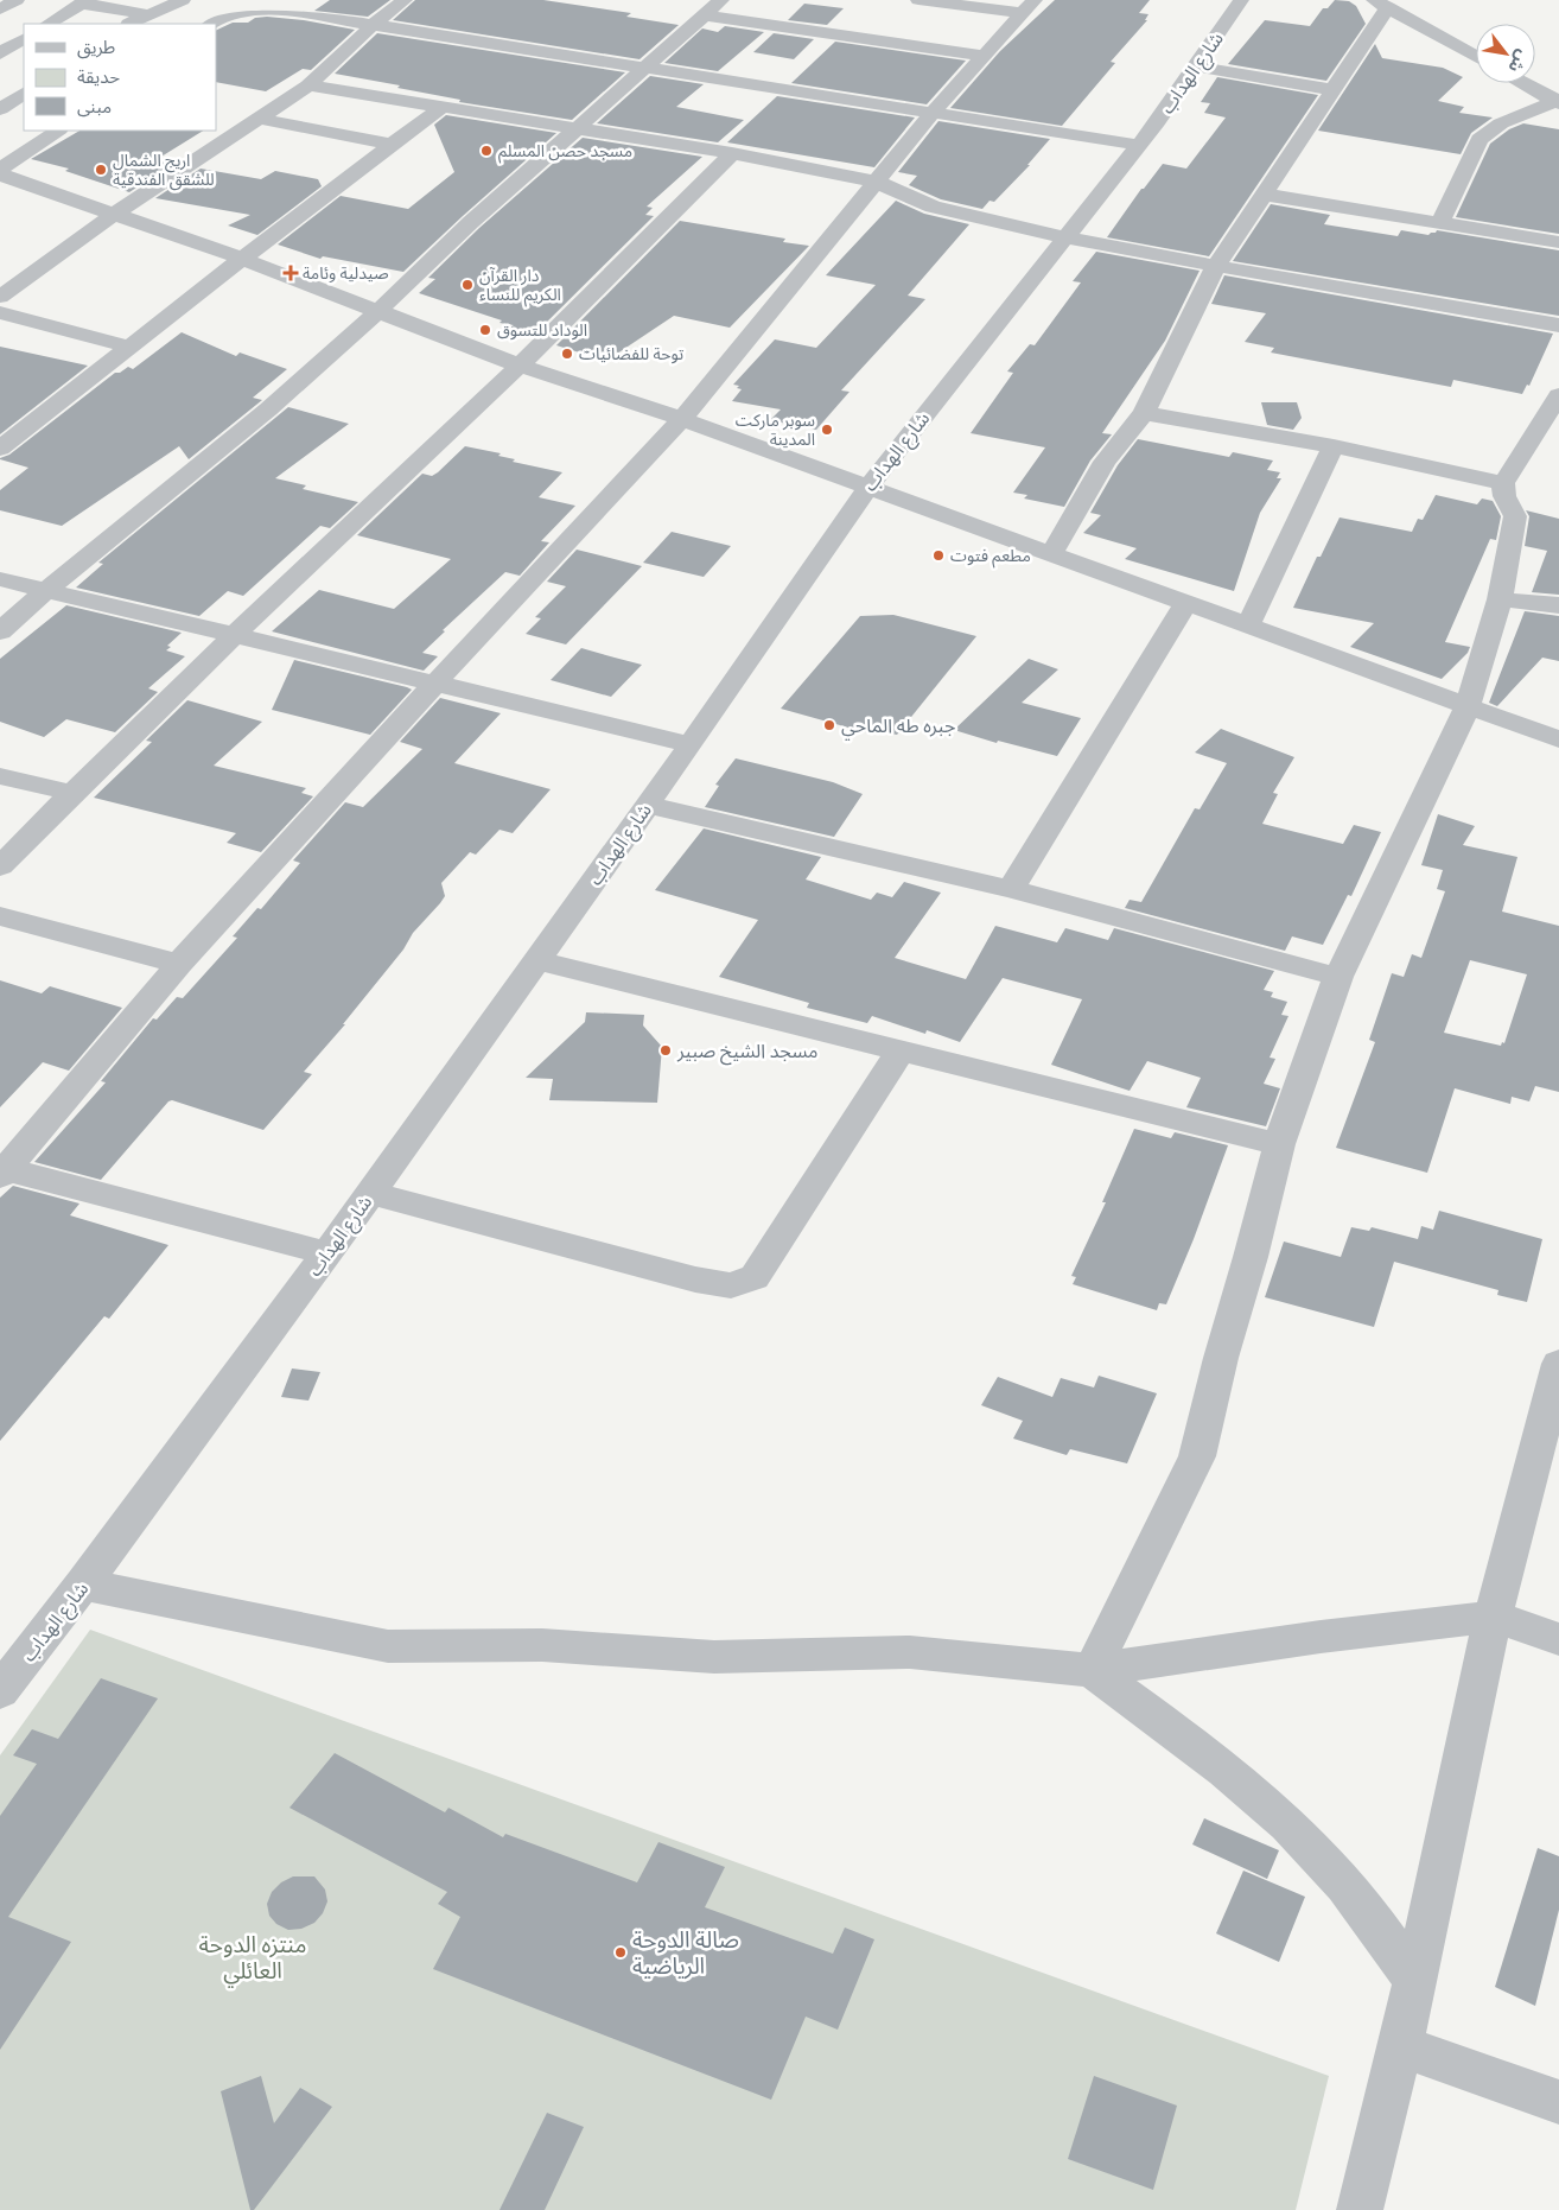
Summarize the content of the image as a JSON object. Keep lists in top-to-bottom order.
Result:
{
  "streets": {
    "street": ["شارع الهداب"]
  },
  "parks": ["منتزه الدوحة العائلي"],
  "places": {
    "other": [
      "مسجد حصن المسلم",
      "اريج الشمال للشقق الفندقية",
      "دار القرآن الكريم للنساء",
      "الوداد للتسوق",
      "توحة للفضائيات",
      "سوبر ماركت المدينة",
      "مطعم فتوت",
      "جبره طه الماحي",
      "مسجد الشيخ صبير",
      "صالة الدوحة الرياضية"
    ],
    "health": ["صيدلية وئامة"]
  },
  "legend": ["طريق", "حديقة", "مبنى"],
  "north": "bottom right"
}
